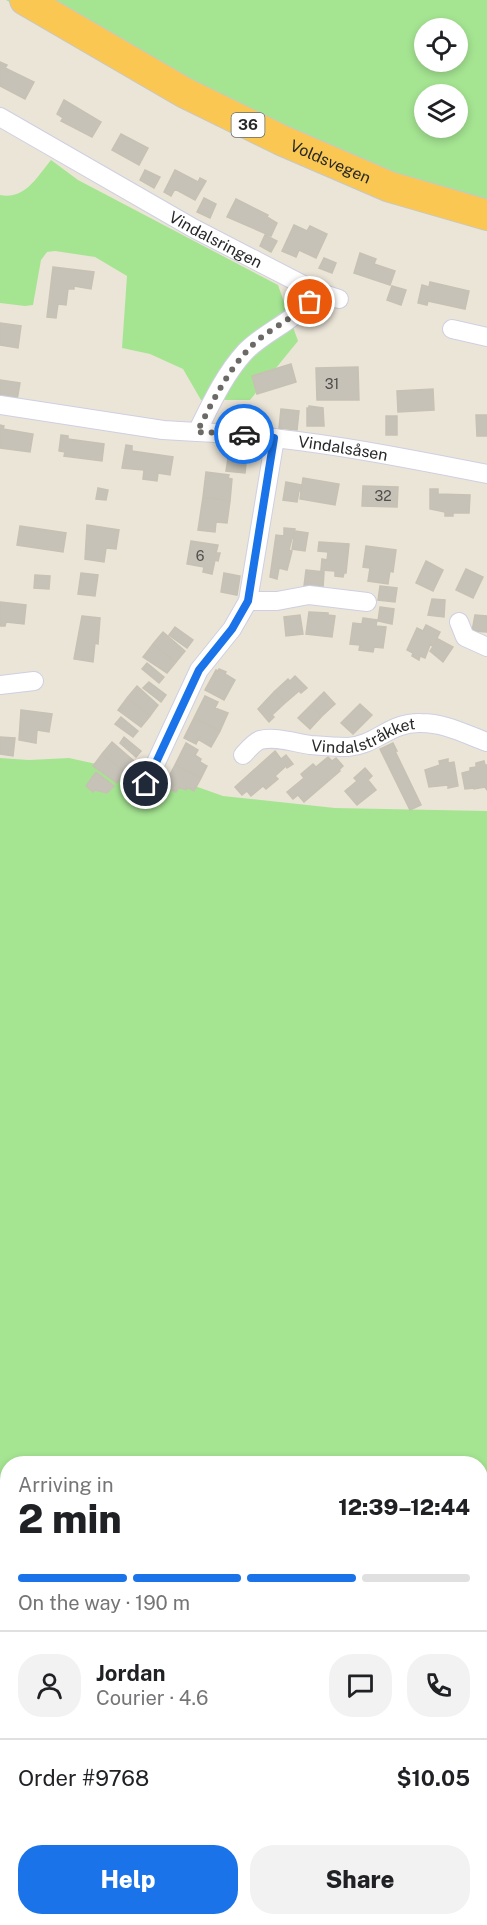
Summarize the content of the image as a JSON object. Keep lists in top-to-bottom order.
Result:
{
  "streets": {
    "highway": ["36", "Voldsvegen"],
    "street": ["Vindalsringen", "Vindalsåsen", "Vindalstråkket"]
  },
  "house_numbers": ["31", "32", "6"],
  "page": {
    "heading": ["2 min", "Arriving in", "12:39–12:44"],
    "panel": [
      "Jordan",
      "Courier · 4.6",
      "Order #9768",
      "$10.05"
    ],
    "bar": "On the way · 190 m",
    "buttons": ["Help", "Share"]
  }
}
